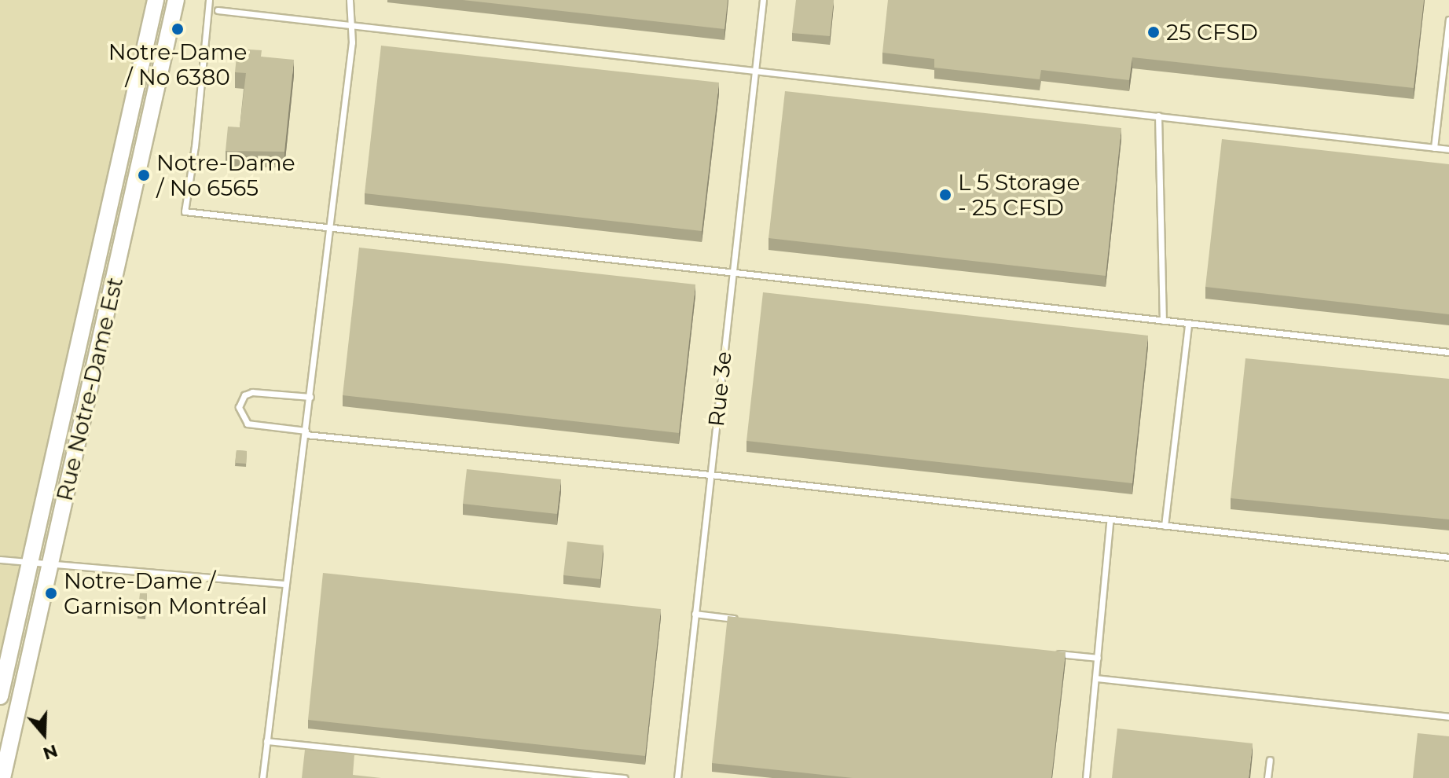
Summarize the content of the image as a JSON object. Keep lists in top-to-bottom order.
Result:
{
  "streets": {
    "main road": ["Rue Notre-Dame Est"],
    "lane": ["Rue 3e"]
  },
  "places": [
    "Notre-Dame / No 6380",
    "25 CFSD",
    "Notre-Dame / No 6565",
    "L 5 Storage - 25 CFSD",
    "Notre-Dame / Garnison Montréal"
  ],
  "north": "bottom"
}
